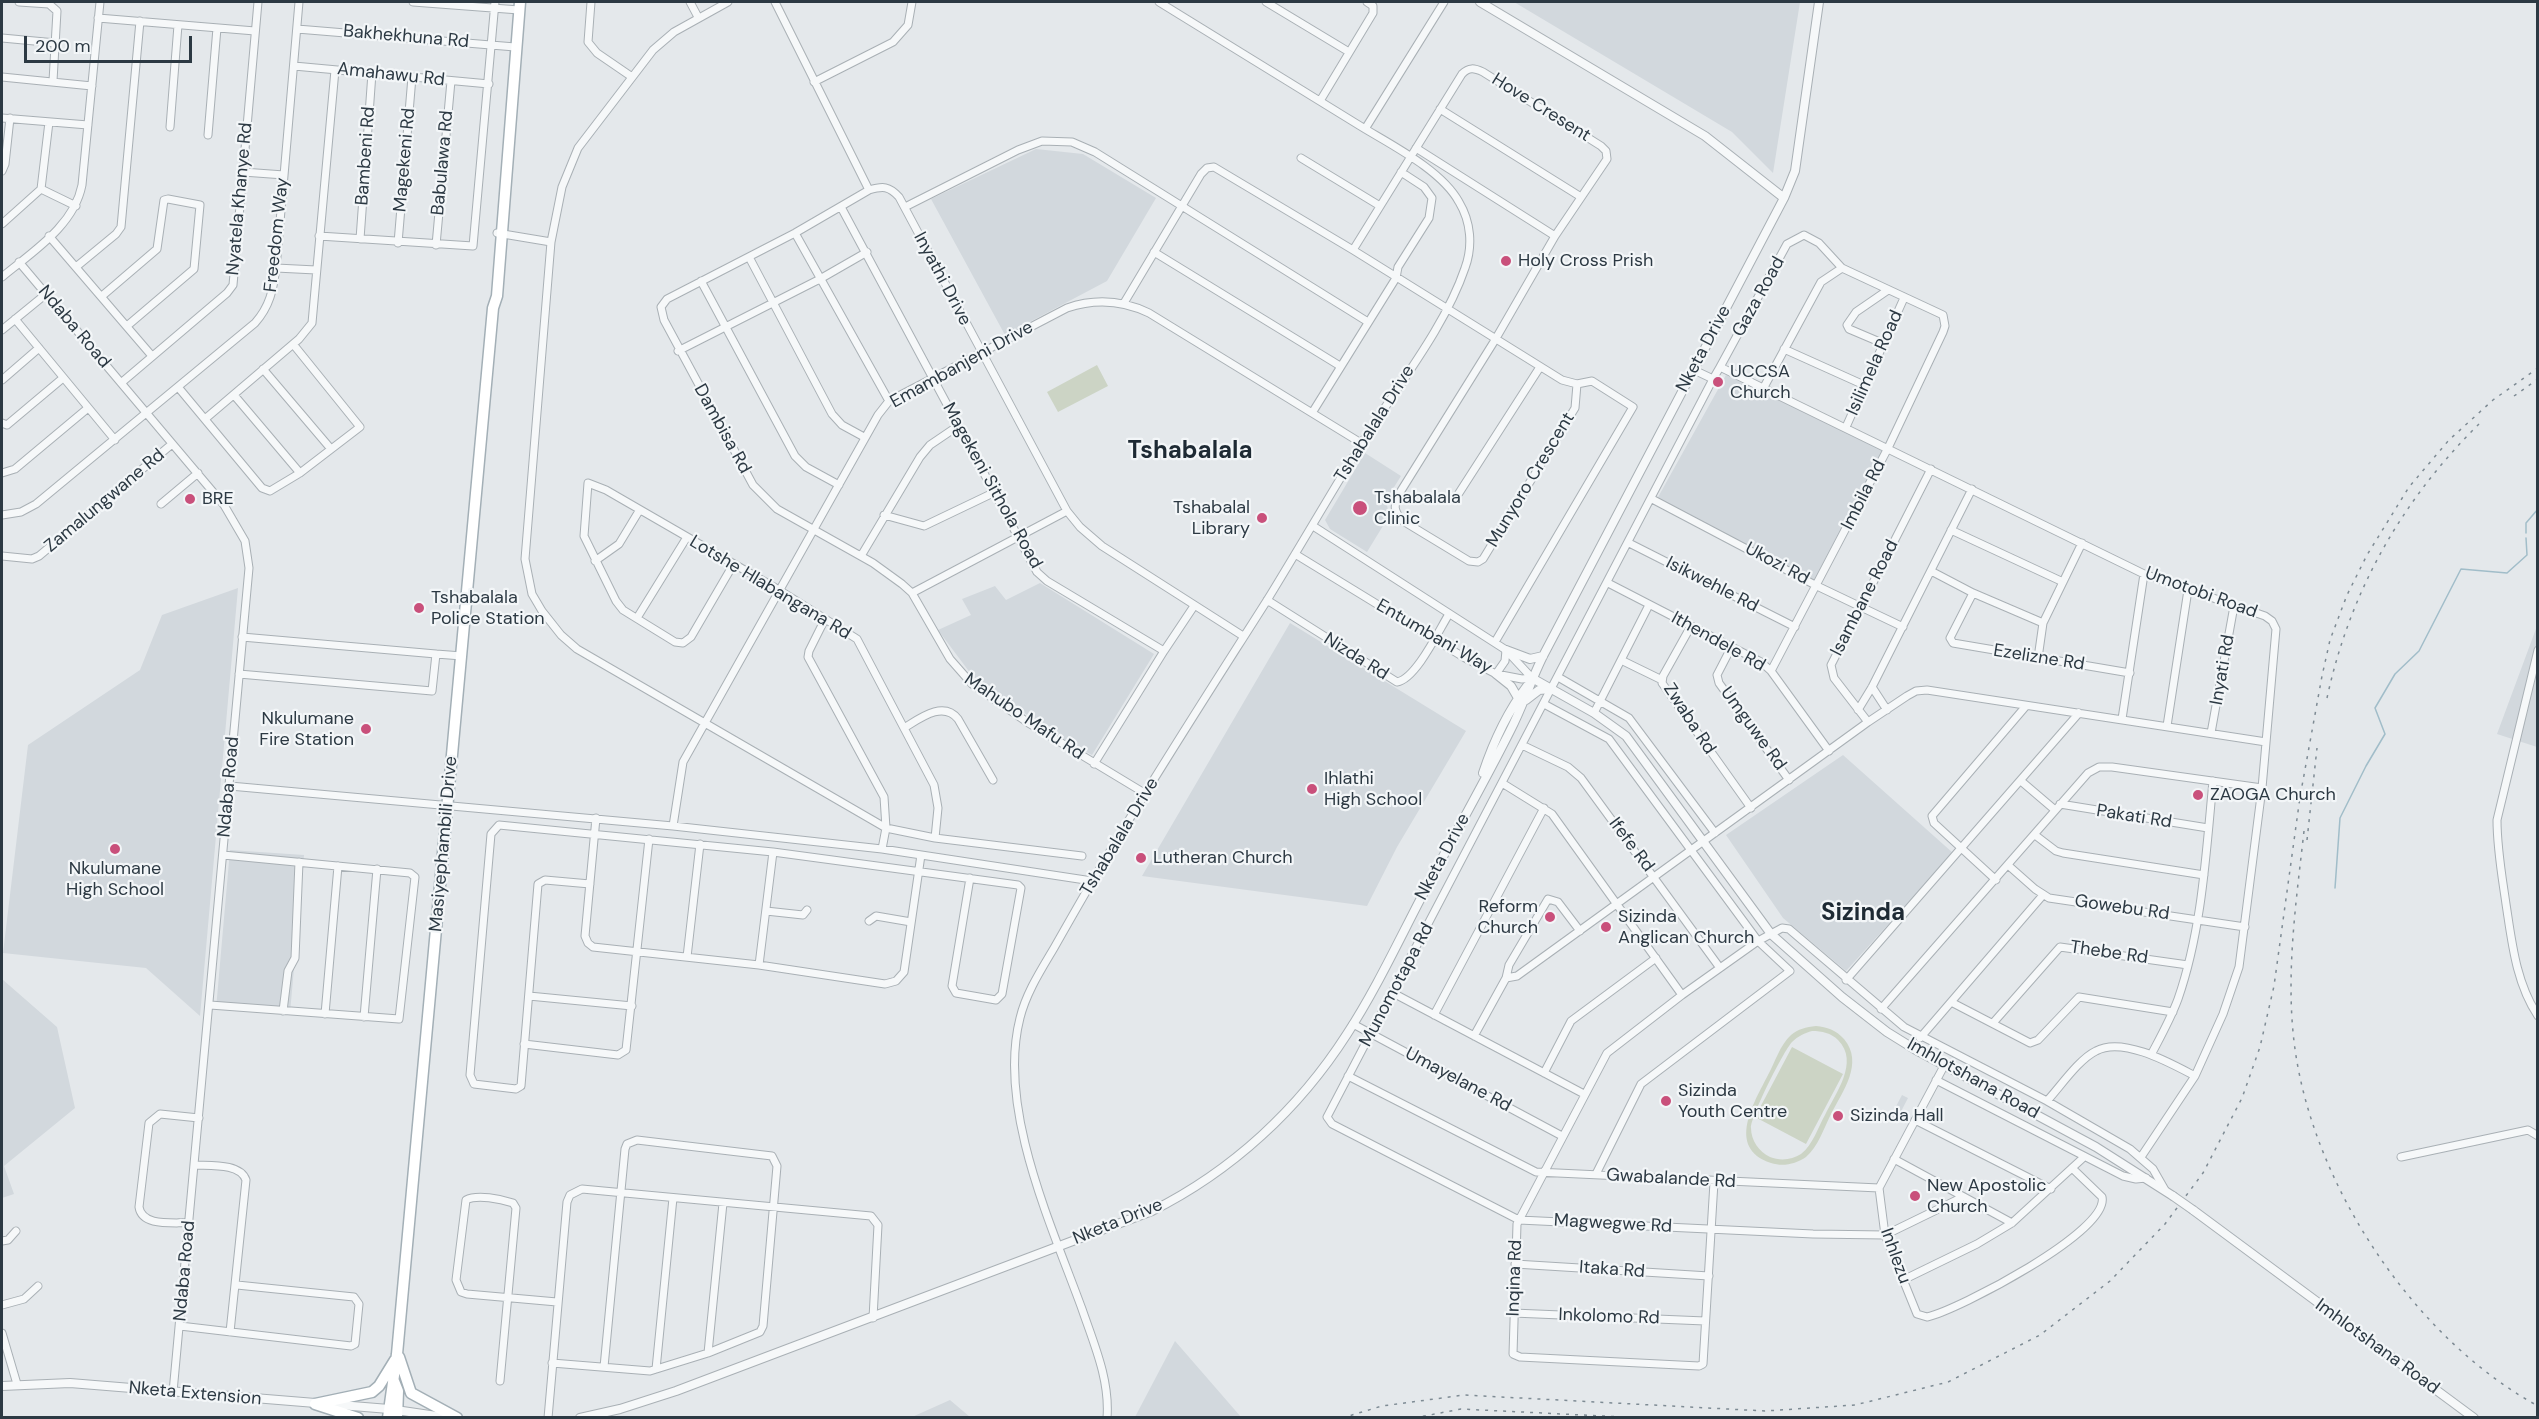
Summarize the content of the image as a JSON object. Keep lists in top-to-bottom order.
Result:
{
  "streets": {
    "main road": ["Masiyephambili Drive"],
    "street": [
      "Bakhekhuna Rd",
      "Amahawu Rd",
      "Hove Cresent",
      "Bambeni Rd",
      "Magekeni Rd",
      "Babulawa Rd",
      "Nyatela Khanye Rd",
      "Freedom Way",
      "Inyathi Drive",
      "Gaza Road",
      "Ndaba Road",
      "Nketa Drive",
      "Isilimela Road",
      "Emambanjeni Drive",
      "Tshabalala Drive",
      "Dambisa Rd",
      "Munyoro Crescent",
      "Magekeni Sithola Road",
      "Imbila Rd",
      "Zamalungwane Rd",
      "Ukozi Rd",
      "Isikwehle Rd",
      "Lotshe Hlabangana Rd",
      "Umotobi Road",
      "Isambane Road",
      "Entumbani Way",
      "Ithendele Rd",
      "Nizda Rd",
      "Ezelizne Rd",
      "Inyati Rd",
      "Mahubo Mafu Rd",
      "Zwaba Rd",
      "Umguwe Rd",
      "Pakati Rd",
      "Ifefe Rd",
      "Gowebu Rd",
      "Thebe Rd",
      "Munomotapa Rd",
      "Imhlotshana Road",
      "Umayelane Rd",
      "Gwabalande Rd",
      "Magwegwe Rd",
      "Inhlezu",
      "Itaka Rd",
      "Inqina Rd",
      "Inkolomo Rd",
      "Nketa Extension"
    ]
  },
  "crossings": [
    ["Bakhekhuna Rd", "Freedom Way"],
    ["Bakhekhuna Rd", "Masiyephambili Drive"],
    ["Amahawu Rd", "Bambeni Rd"],
    ["Amahawu Rd", "Magekeni Rd"],
    ["Amahawu Rd", "Babulawa Rd"],
    ["Amahawu Rd", "Freedom Way"],
    ["Hove Cresent", "Tshabalala Drive"],
    ["Hove Cresent", "Munyoro Crescent"],
    ["Nyatela Khanye Rd", "Ndaba Road"],
    ["Freedom Way", "Ndaba Road"],
    ["Inyathi Drive", "Emambanjeni Drive"],
    ["Inyathi Drive", "Tshabalala Drive"],
    ["Gaza Road", "Umotobi Road"],
    ["Ndaba Road", "Zamalungwane Rd"],
    ["Ndaba Road", "Nketa Extension"],
    ["Nketa Drive", "Tshabalala Drive"],
    ["Nketa Drive", "Entumbani Way"],
    ["Nketa Drive", "Imhlotshana Road"],
    ["Nketa Drive", "Umayelane Rd"],
    ["Isilimela Road", "Imbila Rd"],
    ["Isilimela Road", "Umotobi Road"],
    ["Emambanjeni Drive", "Tshabalala Drive"],
    ["Emambanjeni Drive", "Dambisa Rd"],
    ["Emambanjeni Drive", "Magekeni Sithola Road"],
    ["Emambanjeni Drive", "Lotshe Hlabangana Rd"],
    ["Emambanjeni Drive", "Mahubo Mafu Rd"],
    ["Tshabalala Drive", "Entumbani Way"],
    ["Tshabalala Drive", "Nizda Rd"],
    ["Tshabalala Drive", "Mahubo Mafu Rd"],
    ["Dambisa Rd", "Mahubo Mafu Rd"],
    ["Imbila Rd", "Ukozi Rd"],
    ["Imbila Rd", "Isikwehle Rd"],
    ["Imbila Rd", "Umotobi Road"],
    ["Imbila Rd", "Ithendele Rd"],
    ["Ukozi Rd", "Isambane Road"],
    ["Ukozi Rd", "Munomotapa Rd"],
    ["Isikwehle Rd", "Munomotapa Rd"],
    ["Umotobi Road", "Isambane Road"],
    ["Umotobi Road", "Inyati Rd"],
    ["Umotobi Road", "Gowebu Rd"],
    ["Entumbani Way", "Nizda Rd"],
    ["Entumbani Way", "Imhlotshana Road"],
    ["Ithendele Rd", "Zwaba Rd"],
    ["Ithendele Rd", "Umguwe Rd"],
    ["Ithendele Rd", "Munomotapa Rd"],
    ["Masiyephambili Drive", "Nketa Extension"],
    ["Ifefe Rd", "Munomotapa Rd"],
    ["Ifefe Rd", "Inqina Rd"],
    ["Munomotapa Rd", "Imhlotshana Road"],
    ["Munomotapa Rd", "Umayelane Rd"],
    ["Munomotapa Rd", "Gwabalande Rd"],
    ["Munomotapa Rd", "Magwegwe Rd"],
    ["Imhlotshana Road", "Inqina Rd"],
    ["Umayelane Rd", "Inqina Rd"],
    ["Gwabalande Rd", "Inhlezu"],
    ["Gwabalande Rd", "Inqina Rd"],
    ["Magwegwe Rd", "Inhlezu"],
    ["Magwegwe Rd", "Inqina Rd"],
    ["Itaka Rd", "Inqina Rd"],
    ["Inqina Rd", "Inkolomo Rd"]
  ],
  "districts": ["Tshabalala", "Sizinda"],
  "places": [
    "Holy Cross Prish",
    "UCCSA Church",
    "BRE",
    "Tshabalala Clinic",
    "Tshabalal Library",
    "Tshabalala Police Station",
    "Nkulumane Fire Station",
    "Ihlathi High School",
    "ZAOGA Church",
    "Nkulumane High School",
    "Lutheran Church",
    "Reform Church",
    "Sizinda Anglican Church",
    "Sizinda Youth Centre",
    "Sizinda Hall",
    "New Apostolic Church"
  ],
  "scale_bar": "200 m"
}
